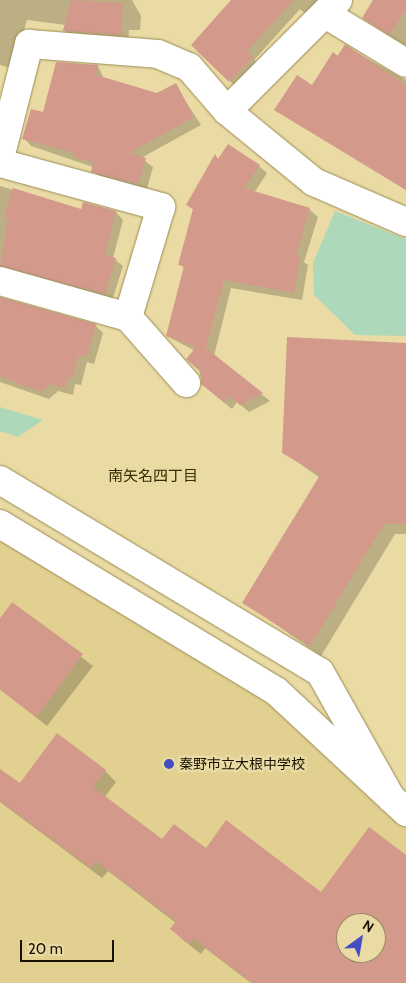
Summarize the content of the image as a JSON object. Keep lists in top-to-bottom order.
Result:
{
  "districts": ["南矢名四丁目"],
  "places": ["秦野市立大根中学校"],
  "scale_bar": "20 m",
  "north": "top right"
}
